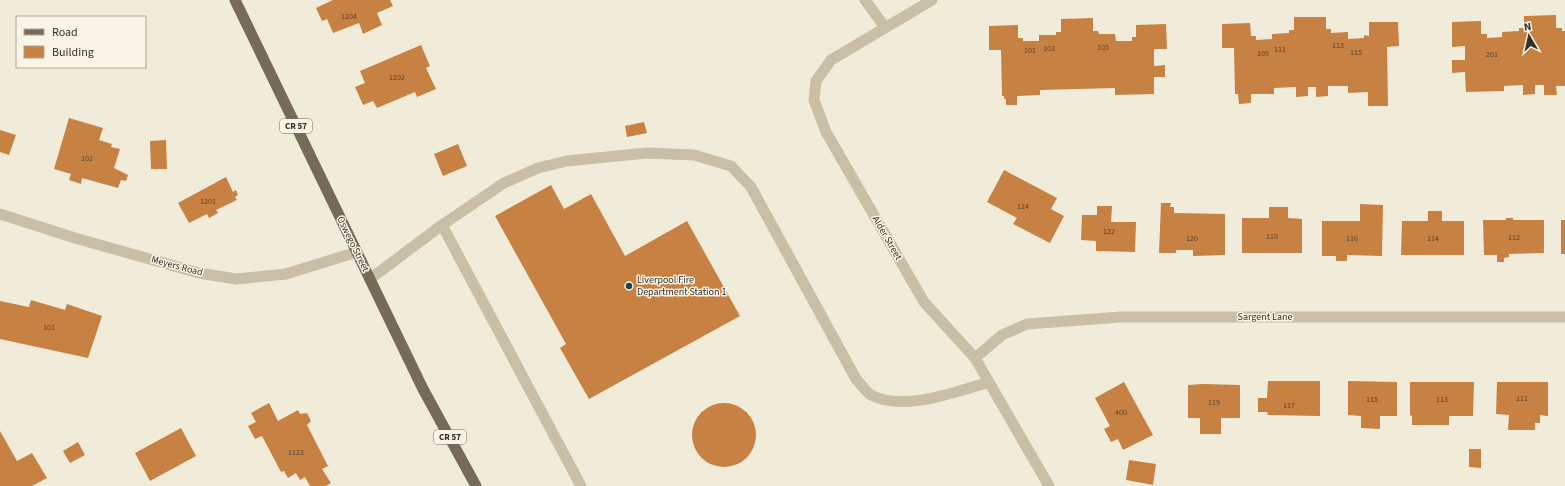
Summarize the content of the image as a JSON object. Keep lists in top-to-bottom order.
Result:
{
  "streets": {
    "main road": ["CR 57", "Oswego Street"],
    "street": ["Alder Street", "Meyers Road", "Sargent Lane"]
  },
  "crossings": [
    ["Alder Street", "Sargent Lane"],
    ["Oswego Street", "Meyers Road"]
  ],
  "places": ["Liverpool Fire Department Station 1"],
  "house_numbers": [
    "1204",
    "113",
    "105",
    "103",
    "111",
    "101",
    "115",
    "109",
    "201",
    "1202",
    "102",
    "1201",
    "124",
    "122",
    "118",
    "112",
    "120",
    "116",
    "114",
    "101",
    "111",
    "115",
    "113",
    "119",
    "117",
    "400",
    "1123"
  ],
  "legend": ["Road", "Building"],
  "north": "top"
}
